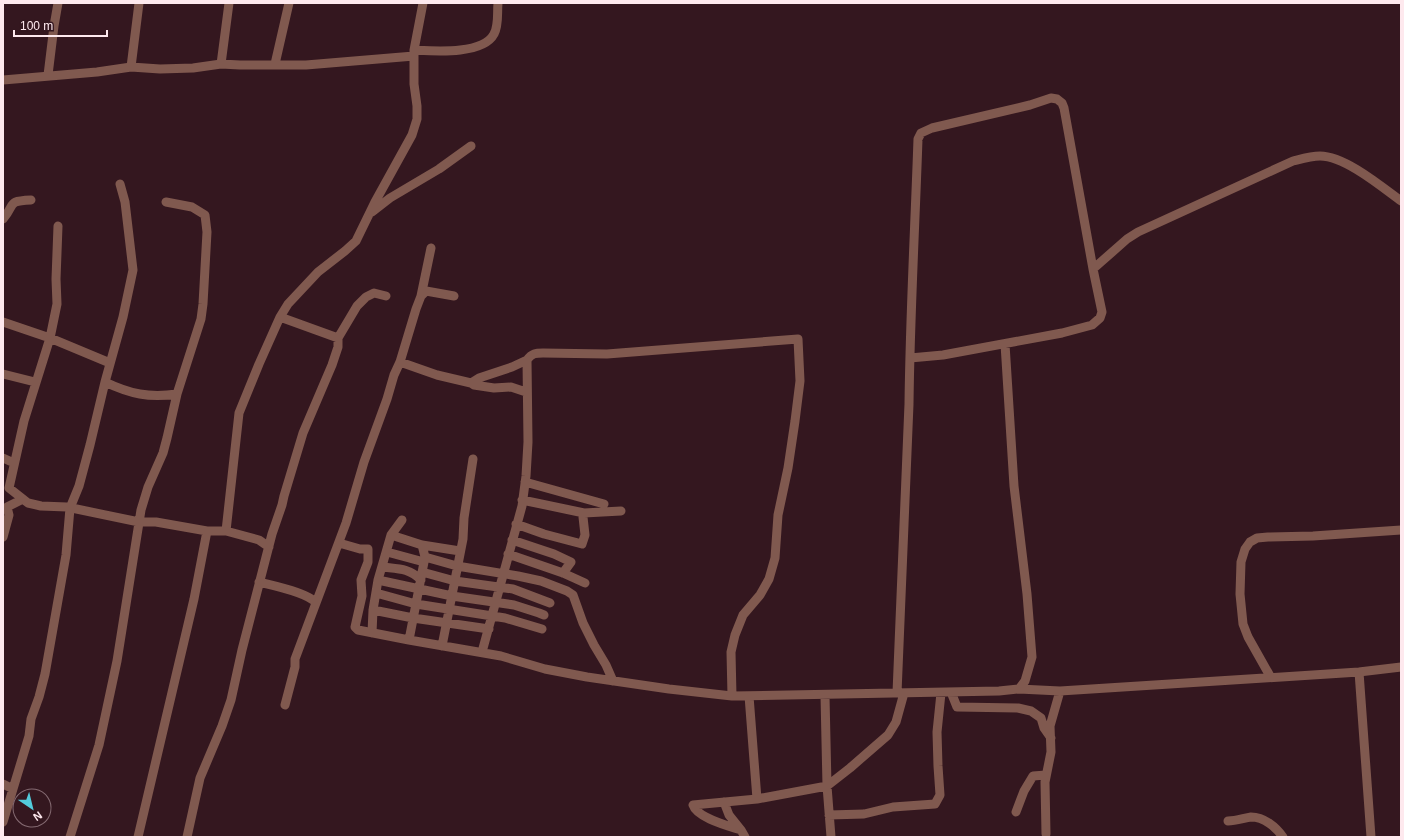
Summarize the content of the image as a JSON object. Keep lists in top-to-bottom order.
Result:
{
  "scale_bar": "100 m",
  "north": "bottom right"
}
